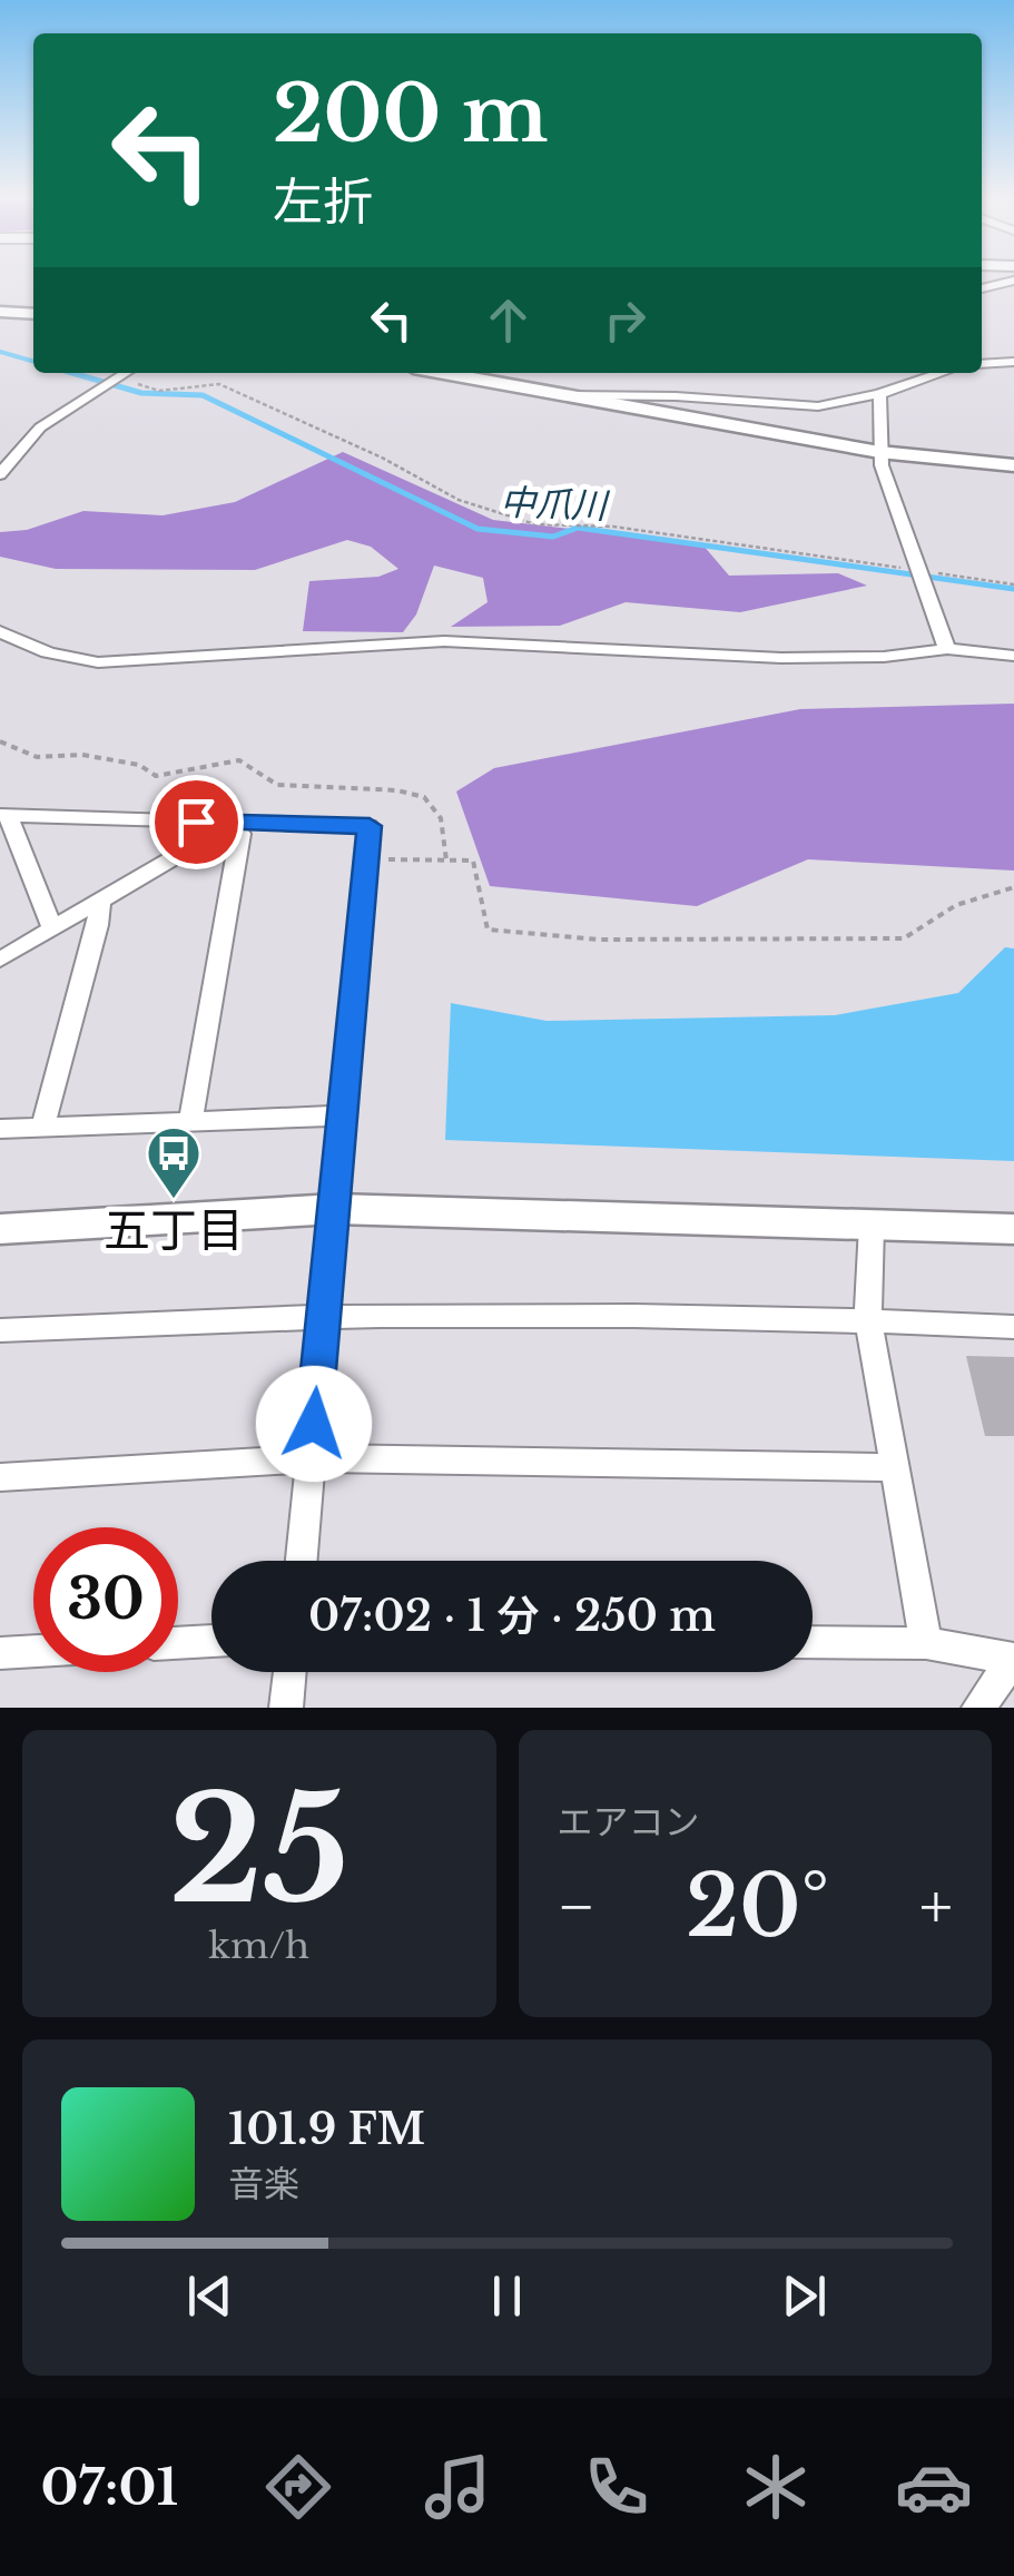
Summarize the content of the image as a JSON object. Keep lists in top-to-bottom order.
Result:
{
  "water": ["中爪川"],
  "places": {
    "bus stop": ["五丁目"]
  },
  "page": {
    "turn": ["200 m", "左折"],
    "limit": "30",
    "trip": "07:02 · 1 分 · 250 m",
    "tile": [
      ["25", "km/h"],
      "エアコン"
    ],
    "heat": ["−", "20°", "+"],
    "song": ["101.9 FM", "音楽"],
    "tabs": "07:01"
  }
}
